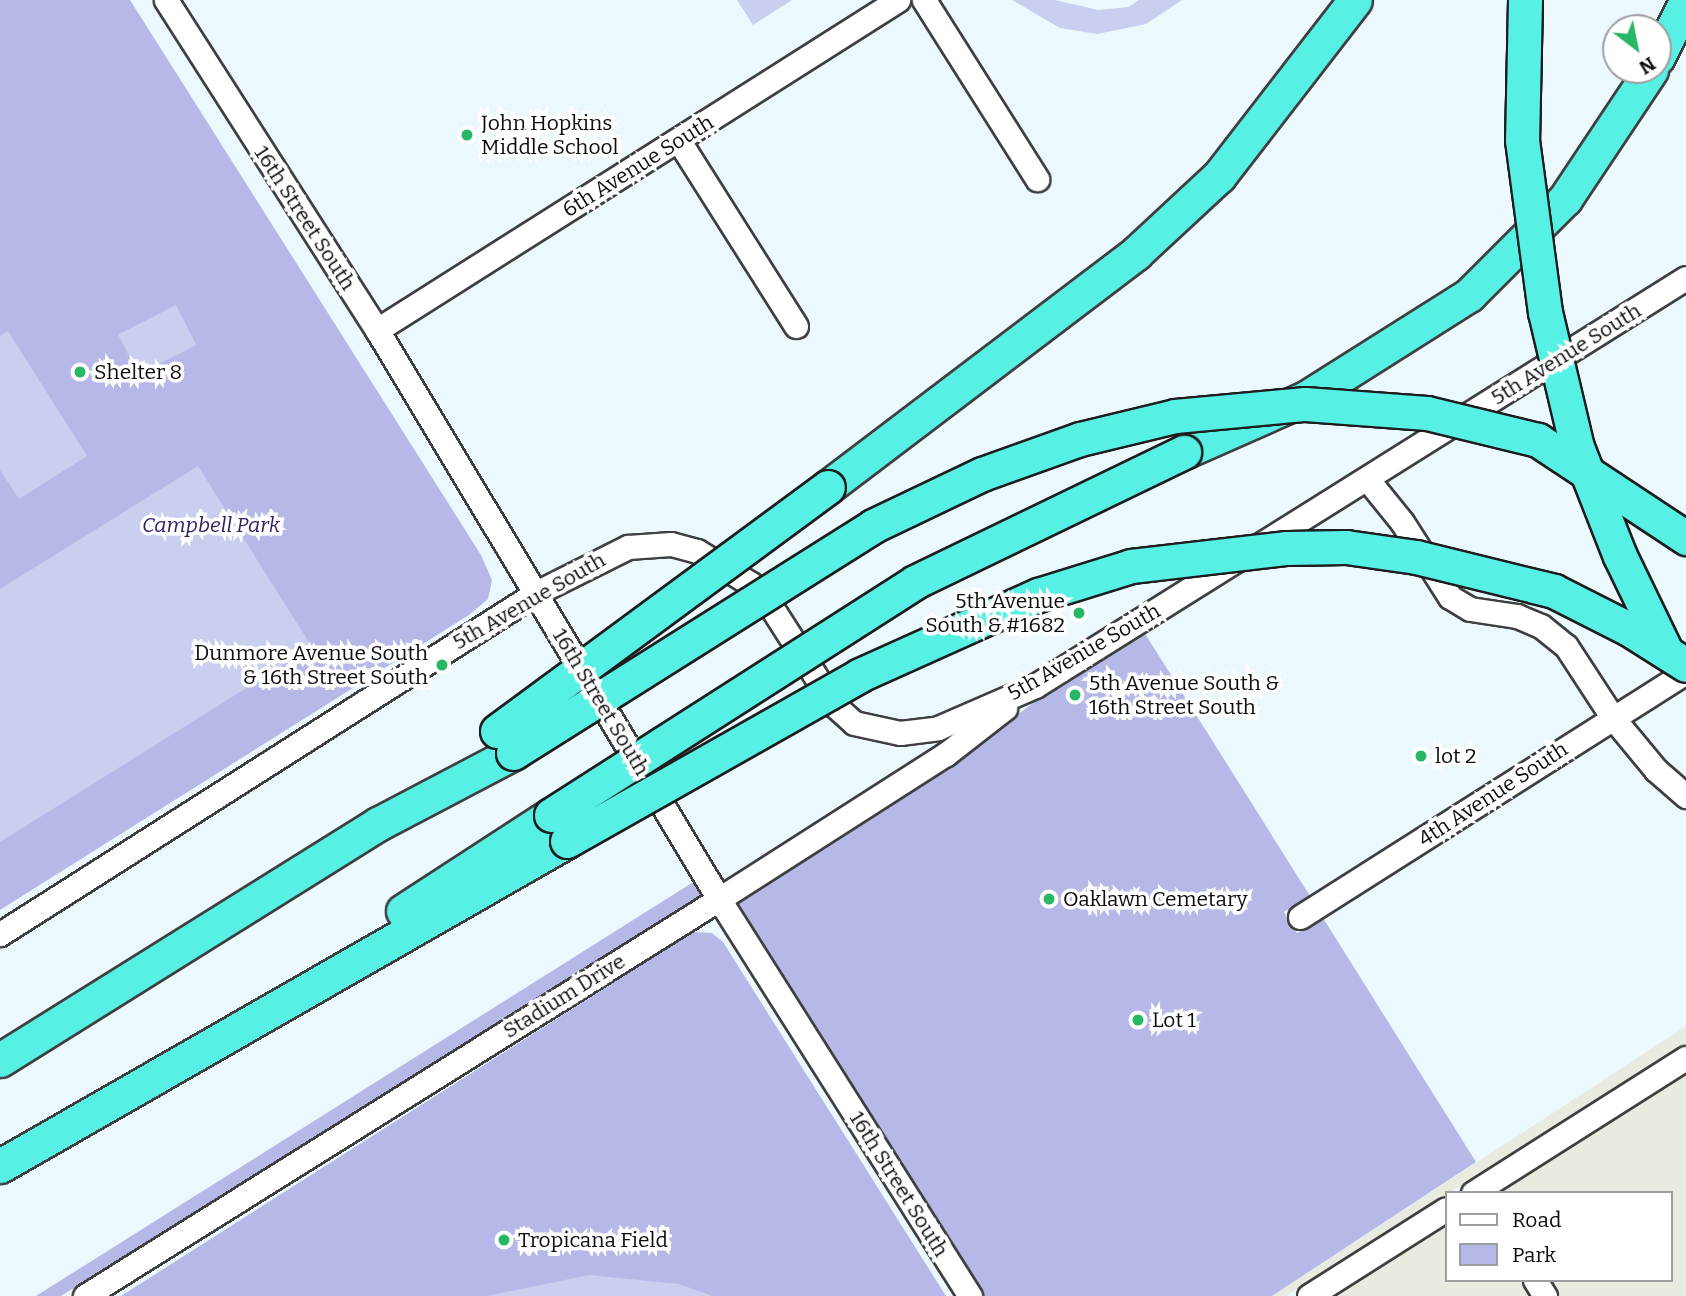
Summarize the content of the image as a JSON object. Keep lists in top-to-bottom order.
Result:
{
  "streets": {
    "street": [
      "6th Avenue South",
      "16th Street South",
      "5th Avenue South",
      "4th Avenue South",
      "Stadium Drive"
    ]
  },
  "crossings": [
    ["6th Avenue South", "16th Street South"],
    ["16th Street South", "5th Avenue South"],
    ["16th Street South", "Stadium Drive"],
    ["5th Avenue South", "Stadium Drive"]
  ],
  "parks": ["Campbell Park"],
  "places": [
    "John Hopkins Middle School",
    "Shelter 8",
    "5th Avenue South & #1682",
    "Dunmore Avenue South & 16th Street South",
    "5th Avenue South & 16th Street South",
    "lot 2",
    "Oaklawn Cemetary",
    "Lot 1",
    "Tropicana Field"
  ],
  "legend": ["Road", "Park"],
  "north": "bottom right"
}
